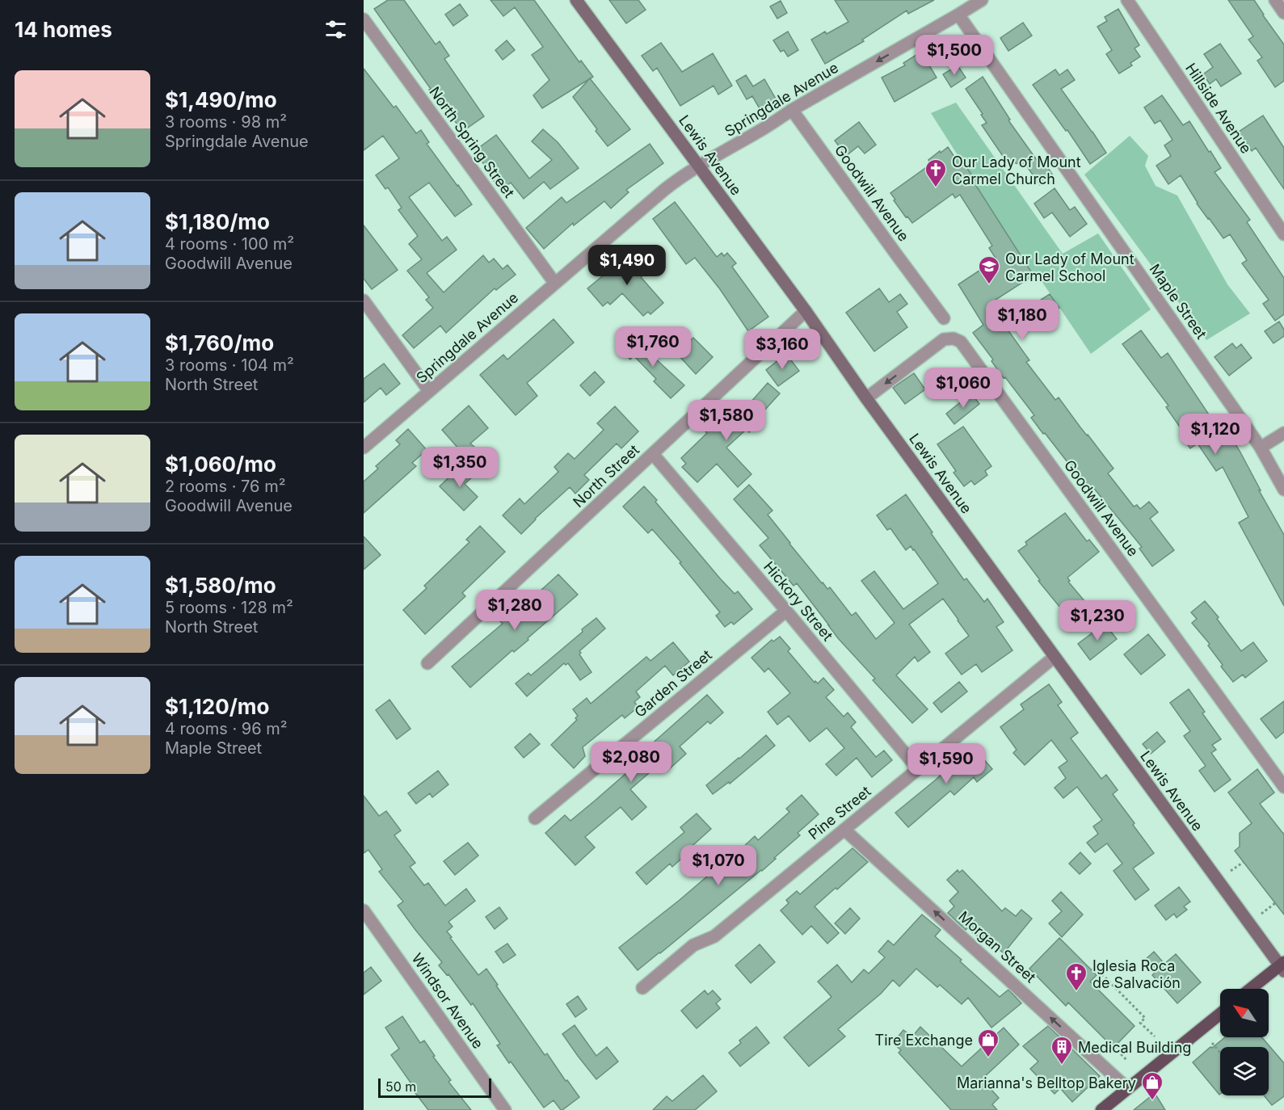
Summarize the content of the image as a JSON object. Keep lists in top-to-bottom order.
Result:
{
  "streets": {
    "main road": ["Lewis Avenue"],
    "street": [
      "Springdale Avenue",
      "Hillside Avenue",
      "North Spring Street",
      "Goodwill Avenue",
      "Maple Street",
      "North Street",
      "Hickory Street",
      "Garden Street",
      "Pine Street",
      "Morgan Street",
      "Windsor Avenue"
    ]
  },
  "crossings": [
    ["Springdale Avenue", "North Spring Street"],
    ["Springdale Avenue", "Lewis Avenue"],
    ["Springdale Avenue", "Goodwill Avenue"],
    ["Springdale Avenue", "Maple Street"],
    ["Lewis Avenue", "Goodwill Avenue"],
    ["Lewis Avenue", "North Street"],
    ["Lewis Avenue", "Pine Street"],
    ["North Street", "Hickory Street"],
    ["Hickory Street", "Garden Street"],
    ["Hickory Street", "Pine Street"],
    ["Pine Street", "Morgan Street"]
  ],
  "one_way": ["Goodwill Avenue", "Morgan Street"],
  "places": {
    "church": ["Our Lady of Mount Carmel Church", "Iglesia Roca de Salvación"],
    "school or university": ["Our Lady of Mount Carmel School"],
    "shop": ["Tire Exchange", "Marianna's Belltop Bakery"],
    "building": ["Medical Building"]
  },
  "scale_bar": "50 m",
  "north": "top left",
  "page": {
    "heading": "14 homes",
    "price": [
      "$1,500",
      "$1,490",
      "$1,180",
      "$1,760",
      "$3,160",
      "$1,060",
      "$1,580",
      "$1,120",
      "$1,350",
      "$1,280",
      "$1,230",
      "$2,080",
      "$1,590",
      "$1,070"
    ],
    "list": [
      {
        "name": "$1,490/mo",
        "note": "3 rooms · 98 m² · Springdale Avenue"
      },
      {
        "name": "$1,180/mo",
        "note": "4 rooms · 100 m² · Goodwill Avenue"
      },
      {
        "name": "$1,760/mo",
        "note": "3 rooms · 104 m² · North Street"
      },
      {
        "name": "$1,060/mo",
        "note": "2 rooms · 76 m² · Goodwill Avenue"
      },
      {
        "name": "$1,580/mo",
        "note": "5 rooms · 128 m² · North Street"
      },
      {
        "name": "$1,120/mo",
        "note": "4 rooms · 96 m² · Maple Street"
      }
    ],
    "scale": "50 m"
  }
}
